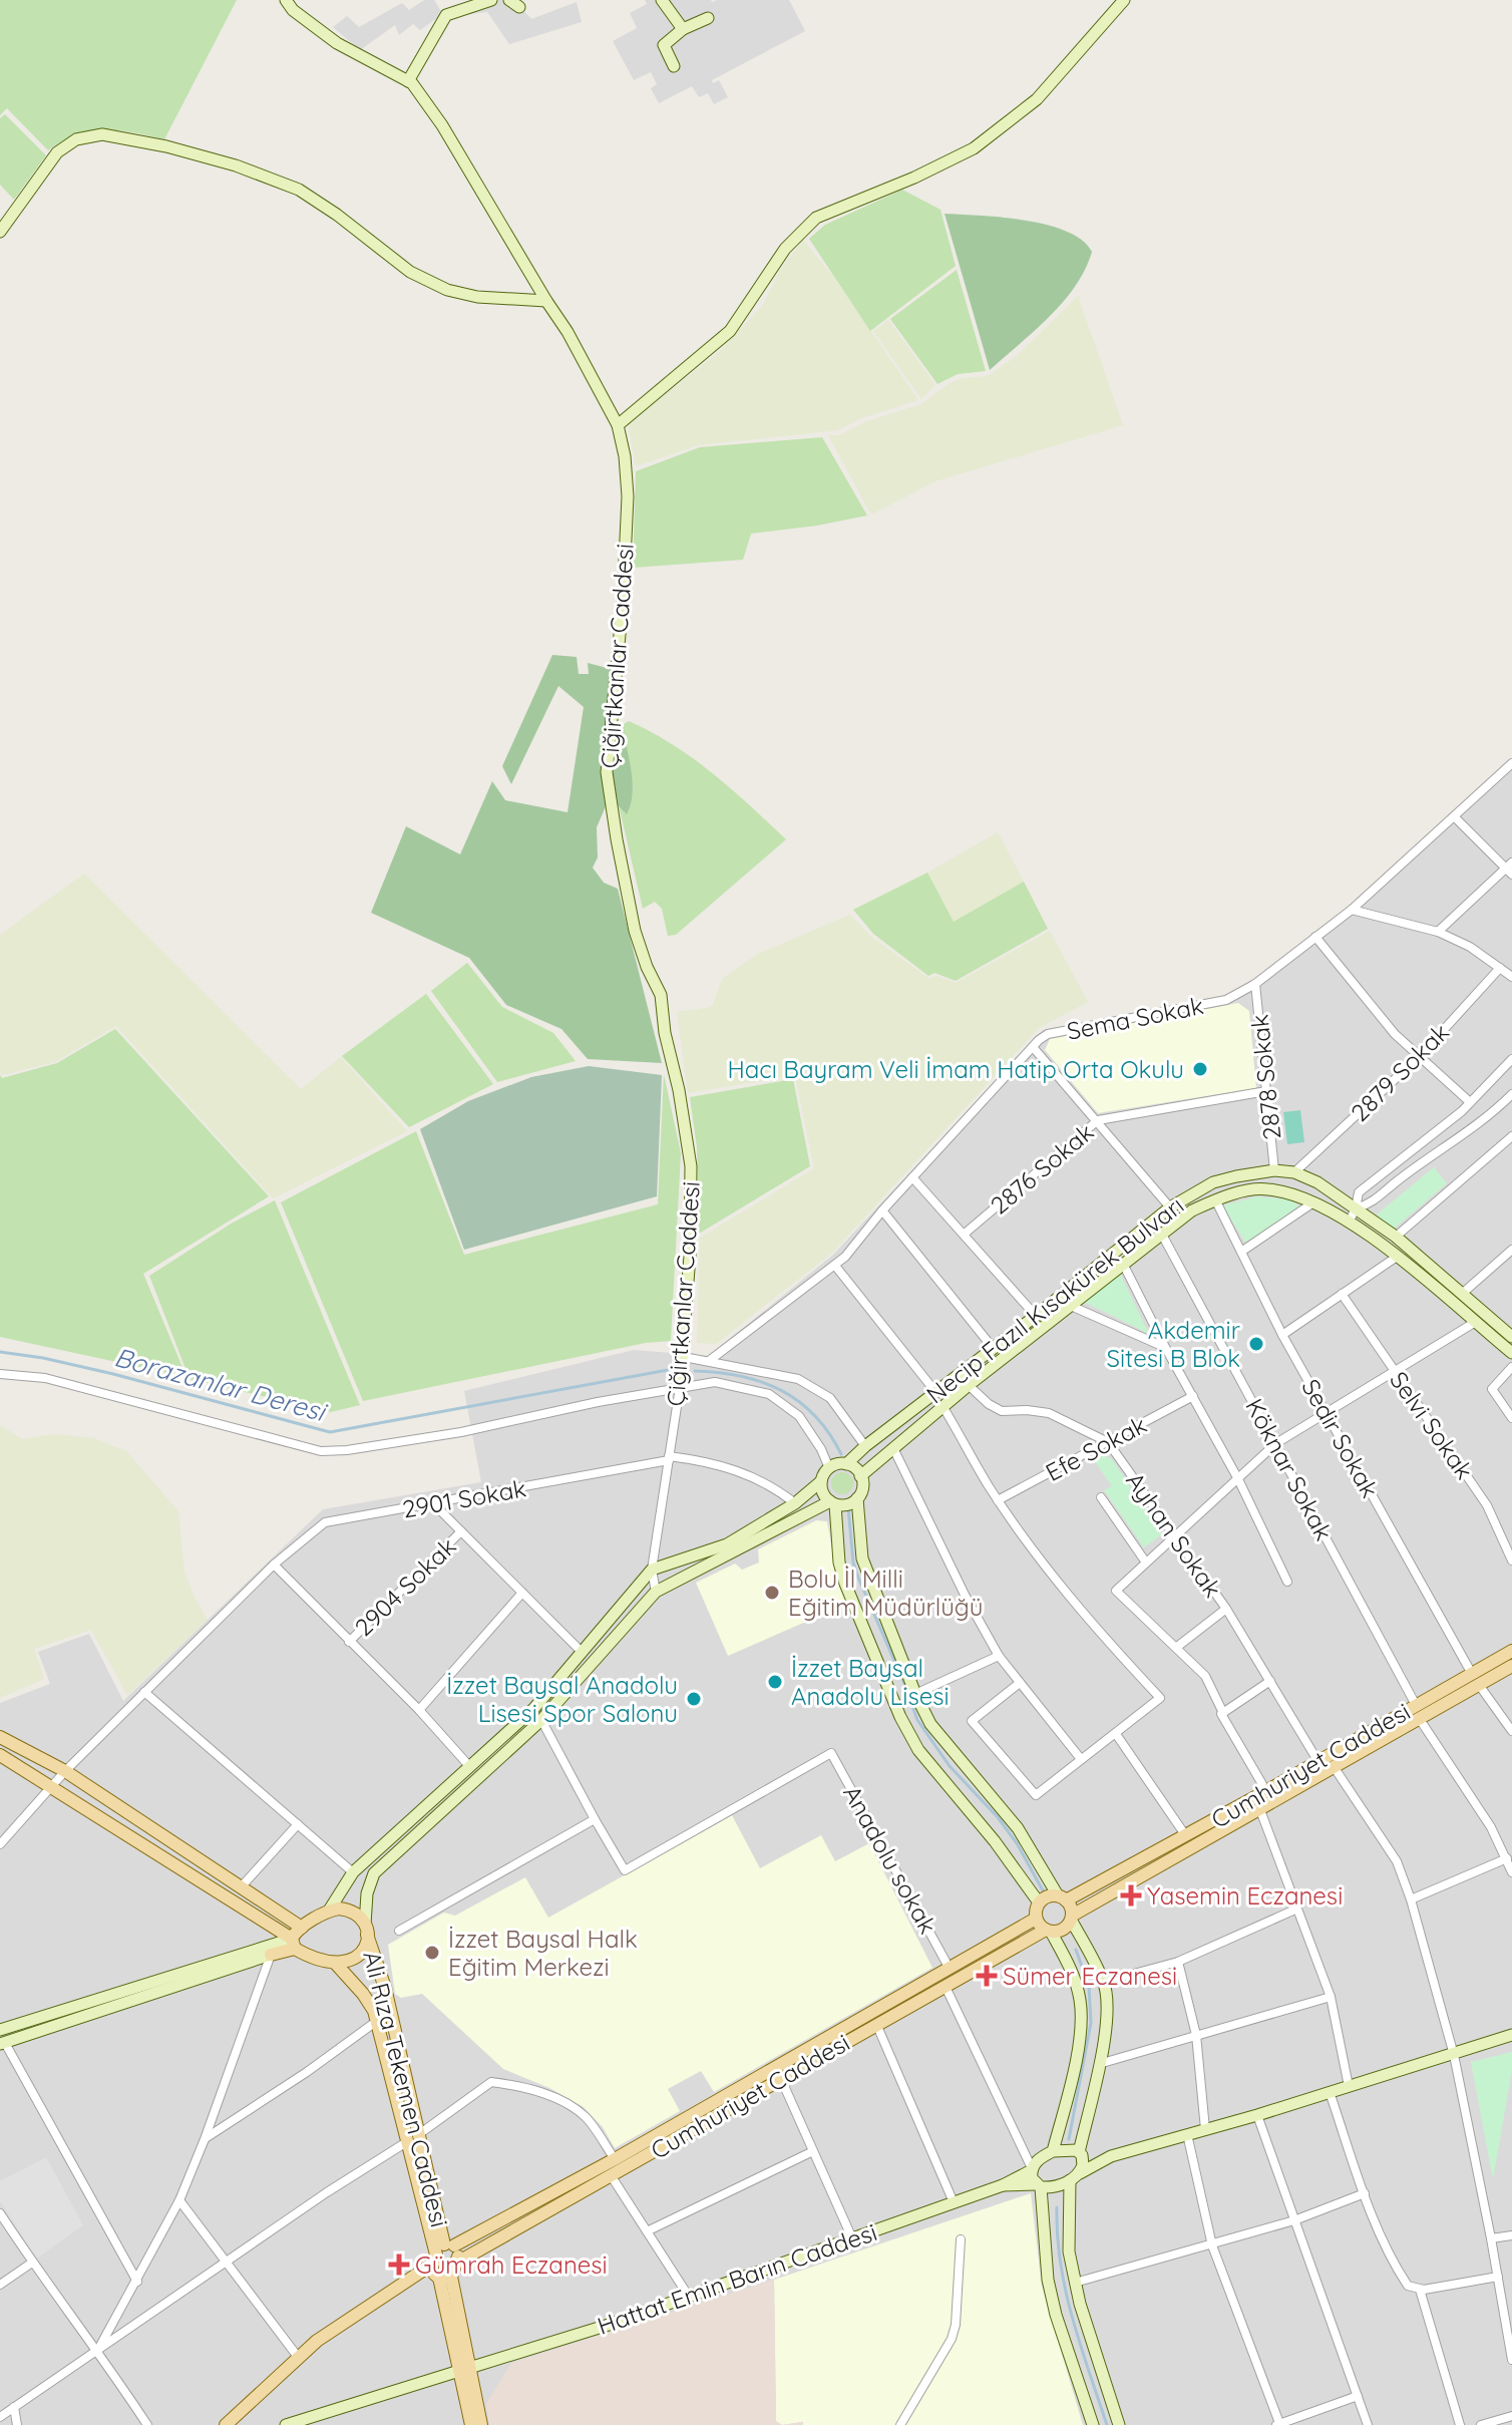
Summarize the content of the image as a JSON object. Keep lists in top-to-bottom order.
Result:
{
  "streets": {
    "main road": [
      "Çiğirtkanlar Caddesi",
      "Necip Fazıl Kısakürek Bulvarı",
      "Cumhuriyet Caddesi",
      "Ali Rıza Tekemen Caddesi",
      "Hattat Emin Barın Caddesi"
    ],
    "street": [
      "Sema Sokak",
      "2879 Sokak",
      "2878 Sokak",
      "2876 Sokak",
      "Selvi Sokak",
      "Sedir Sokak",
      "Efe Sokak",
      "Köknar Sokak",
      "2901 Sokak",
      "Ayhan Sokak",
      "2904 Sokak",
      "Anadolu sokak"
    ]
  },
  "crossings": [
    ["Çiğirtkanlar Caddesi", "2901 Sokak"],
    ["Sema Sokak", "2878 Sokak"],
    ["2879 Sokak", "Necip Fazıl Kısakürek Bulvarı"],
    ["2878 Sokak", "2876 Sokak"],
    ["2878 Sokak", "Necip Fazıl Kısakürek Bulvarı"],
    ["Necip Fazıl Kısakürek Bulvarı", "Sedir Sokak"],
    ["Necip Fazıl Kısakürek Bulvarı", "Köknar Sokak"],
    ["Necip Fazıl Kısakürek Bulvarı", "Ayhan Sokak"],
    ["Sedir Sokak", "Cumhuriyet Caddesi"],
    ["Efe Sokak", "Ayhan Sokak"],
    ["Köknar Sokak", "Cumhuriyet Caddesi"],
    ["Ayhan Sokak", "Cumhuriyet Caddesi"],
    ["Cumhuriyet Caddesi", "Anadolu sokak"],
    ["Cumhuriyet Caddesi", "Ali Rıza Tekemen Caddesi"]
  ],
  "water": ["Borazanlar Deresi"],
  "places": {
    "other": [
      "Hacı Bayram Veli İmam Hatip Orta Okulu",
      "Akdemir Sitesi B Blok",
      "Bolu İl Milli Eğitim Müdürlüğü",
      "İzzet Baysal Anadolu Lisesi",
      "İzzet Baysal Anadolu Lisesi Spor Salonu",
      "İzzet Baysal Halk Eğitim Merkezi"
    ],
    "health": ["Yasemin Eczanesi", "Sümer Eczanesi", "Gümrah Eczanesi"]
  }
}
